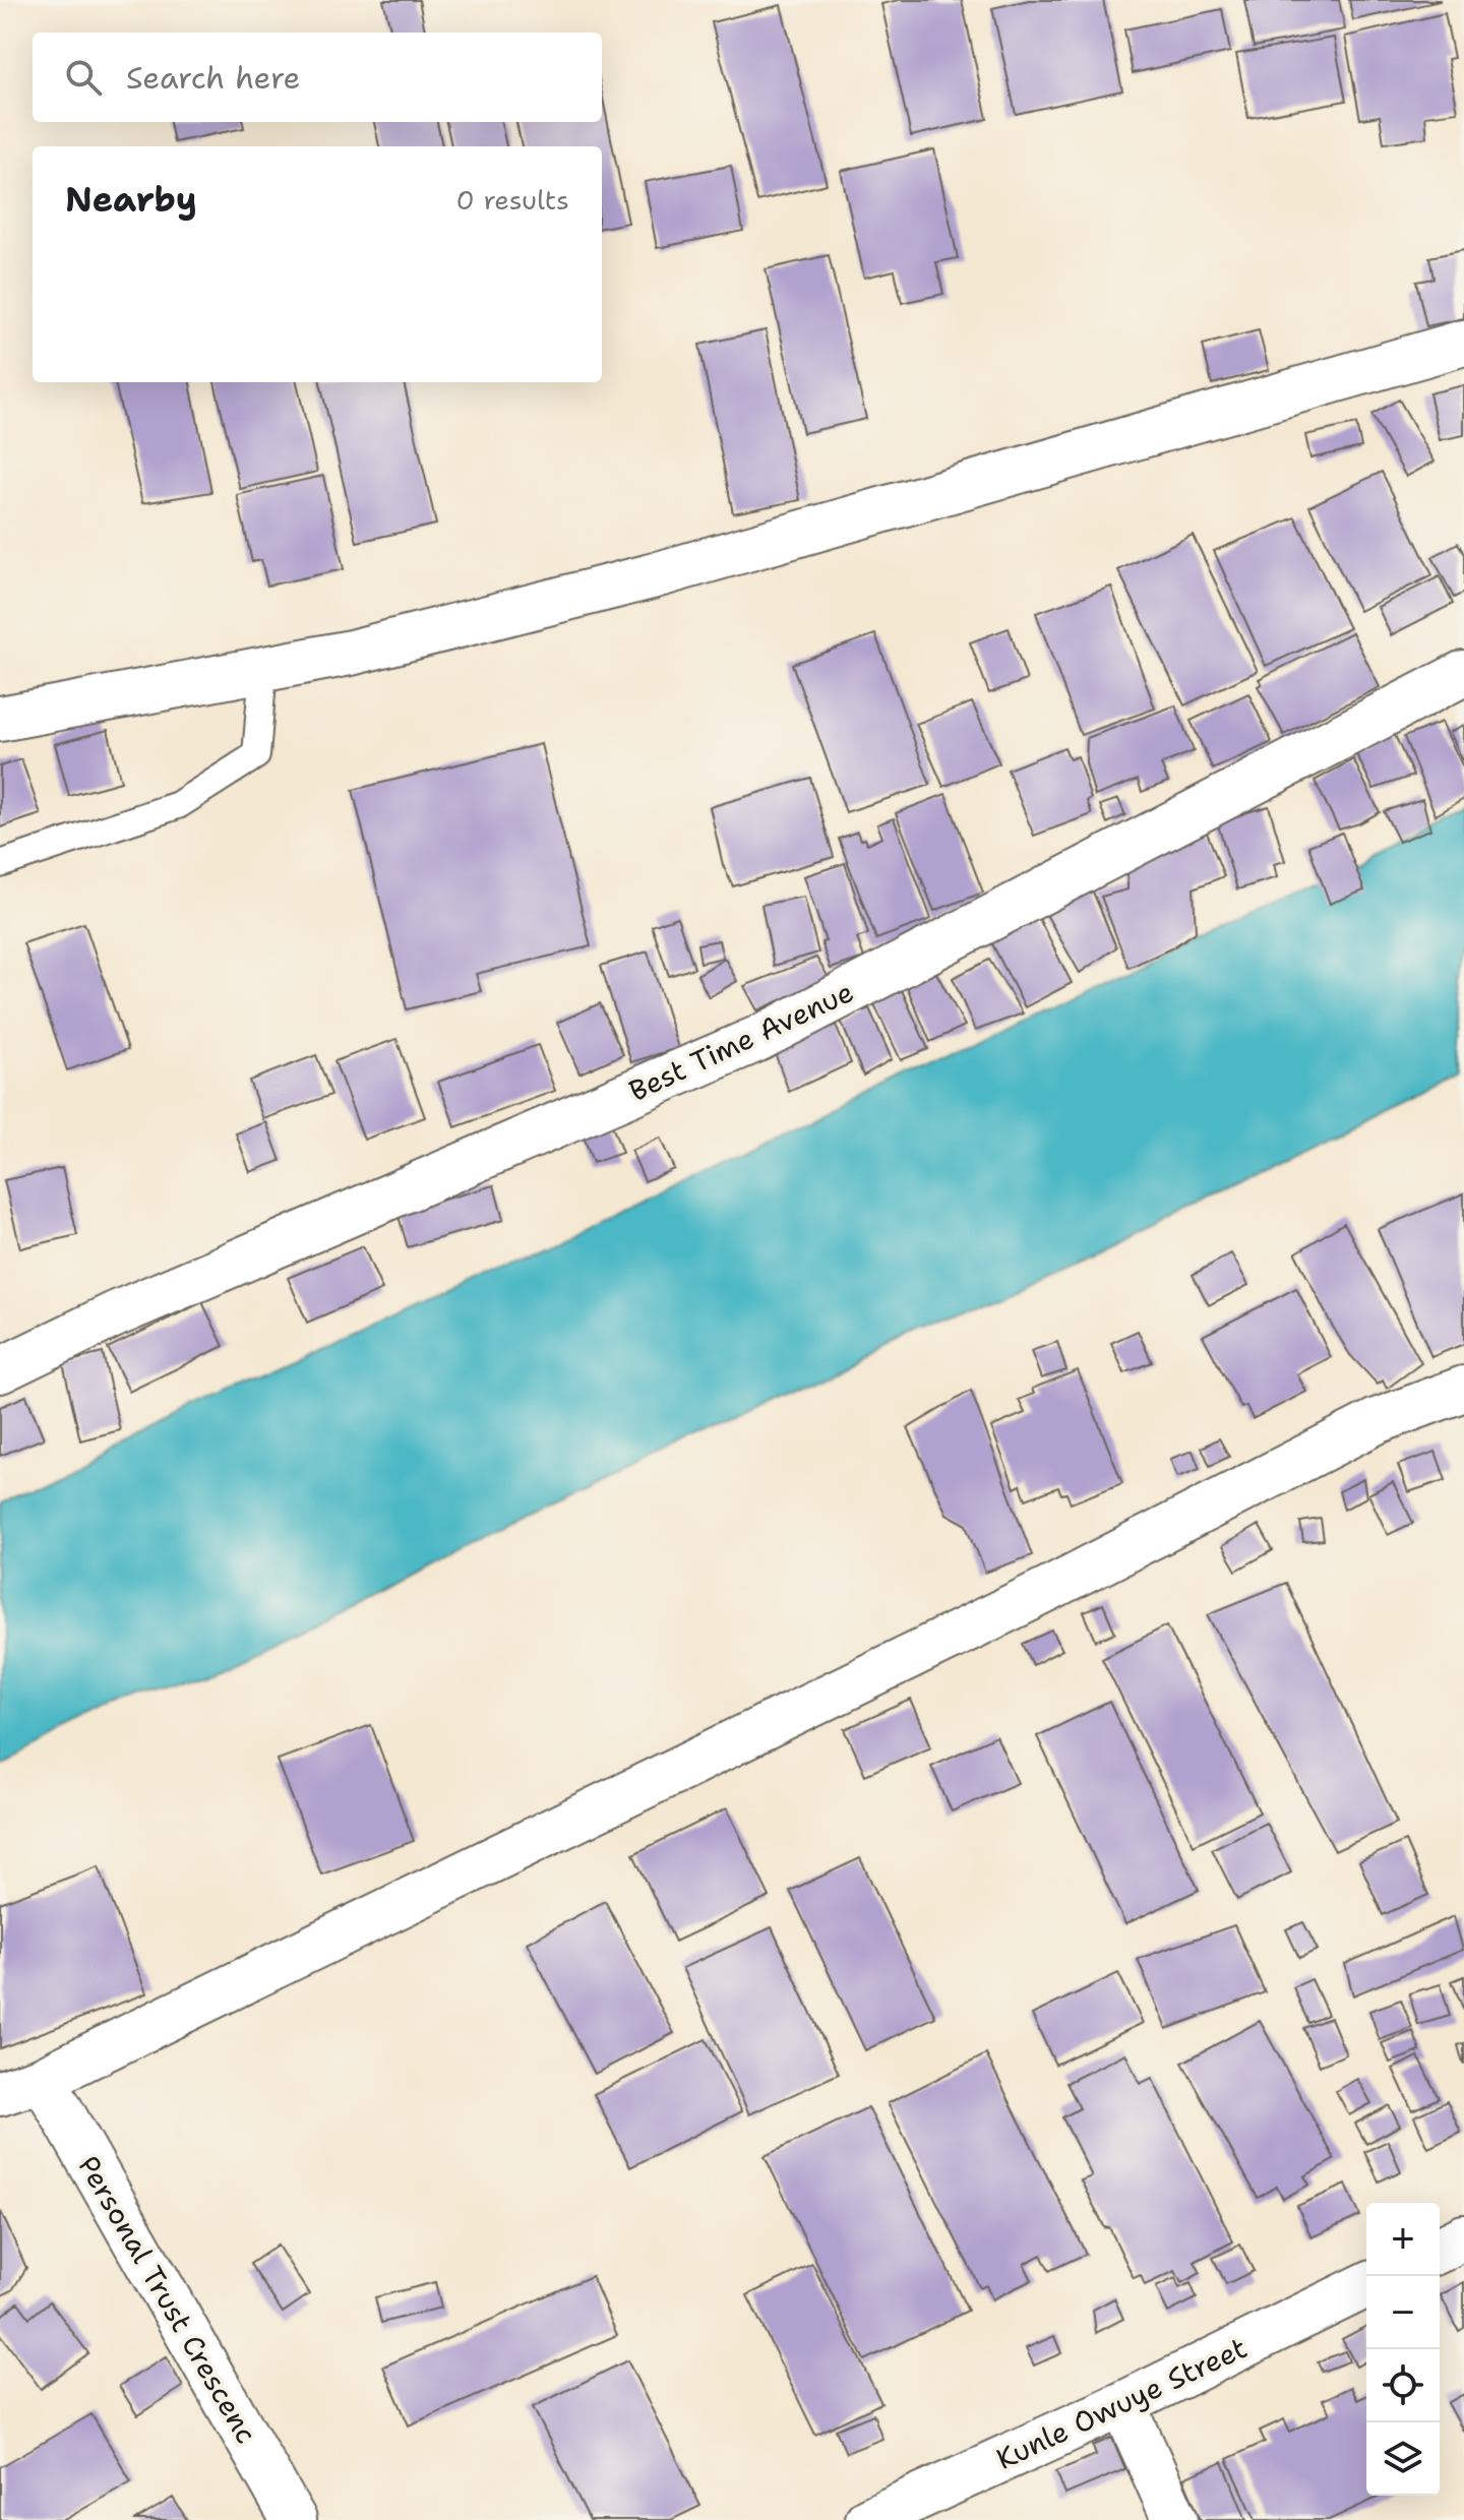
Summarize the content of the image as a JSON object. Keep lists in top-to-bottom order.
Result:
{
  "streets": {
    "street": ["Best Time Avenue", "Personal Trust Crescenc", "Kunle Owuye Street"]
  },
  "page": {
    "search": "Search here",
    "heading": ["Nearby", "0 results"],
    "map_buttons": ["+", "−"]
  }
}
